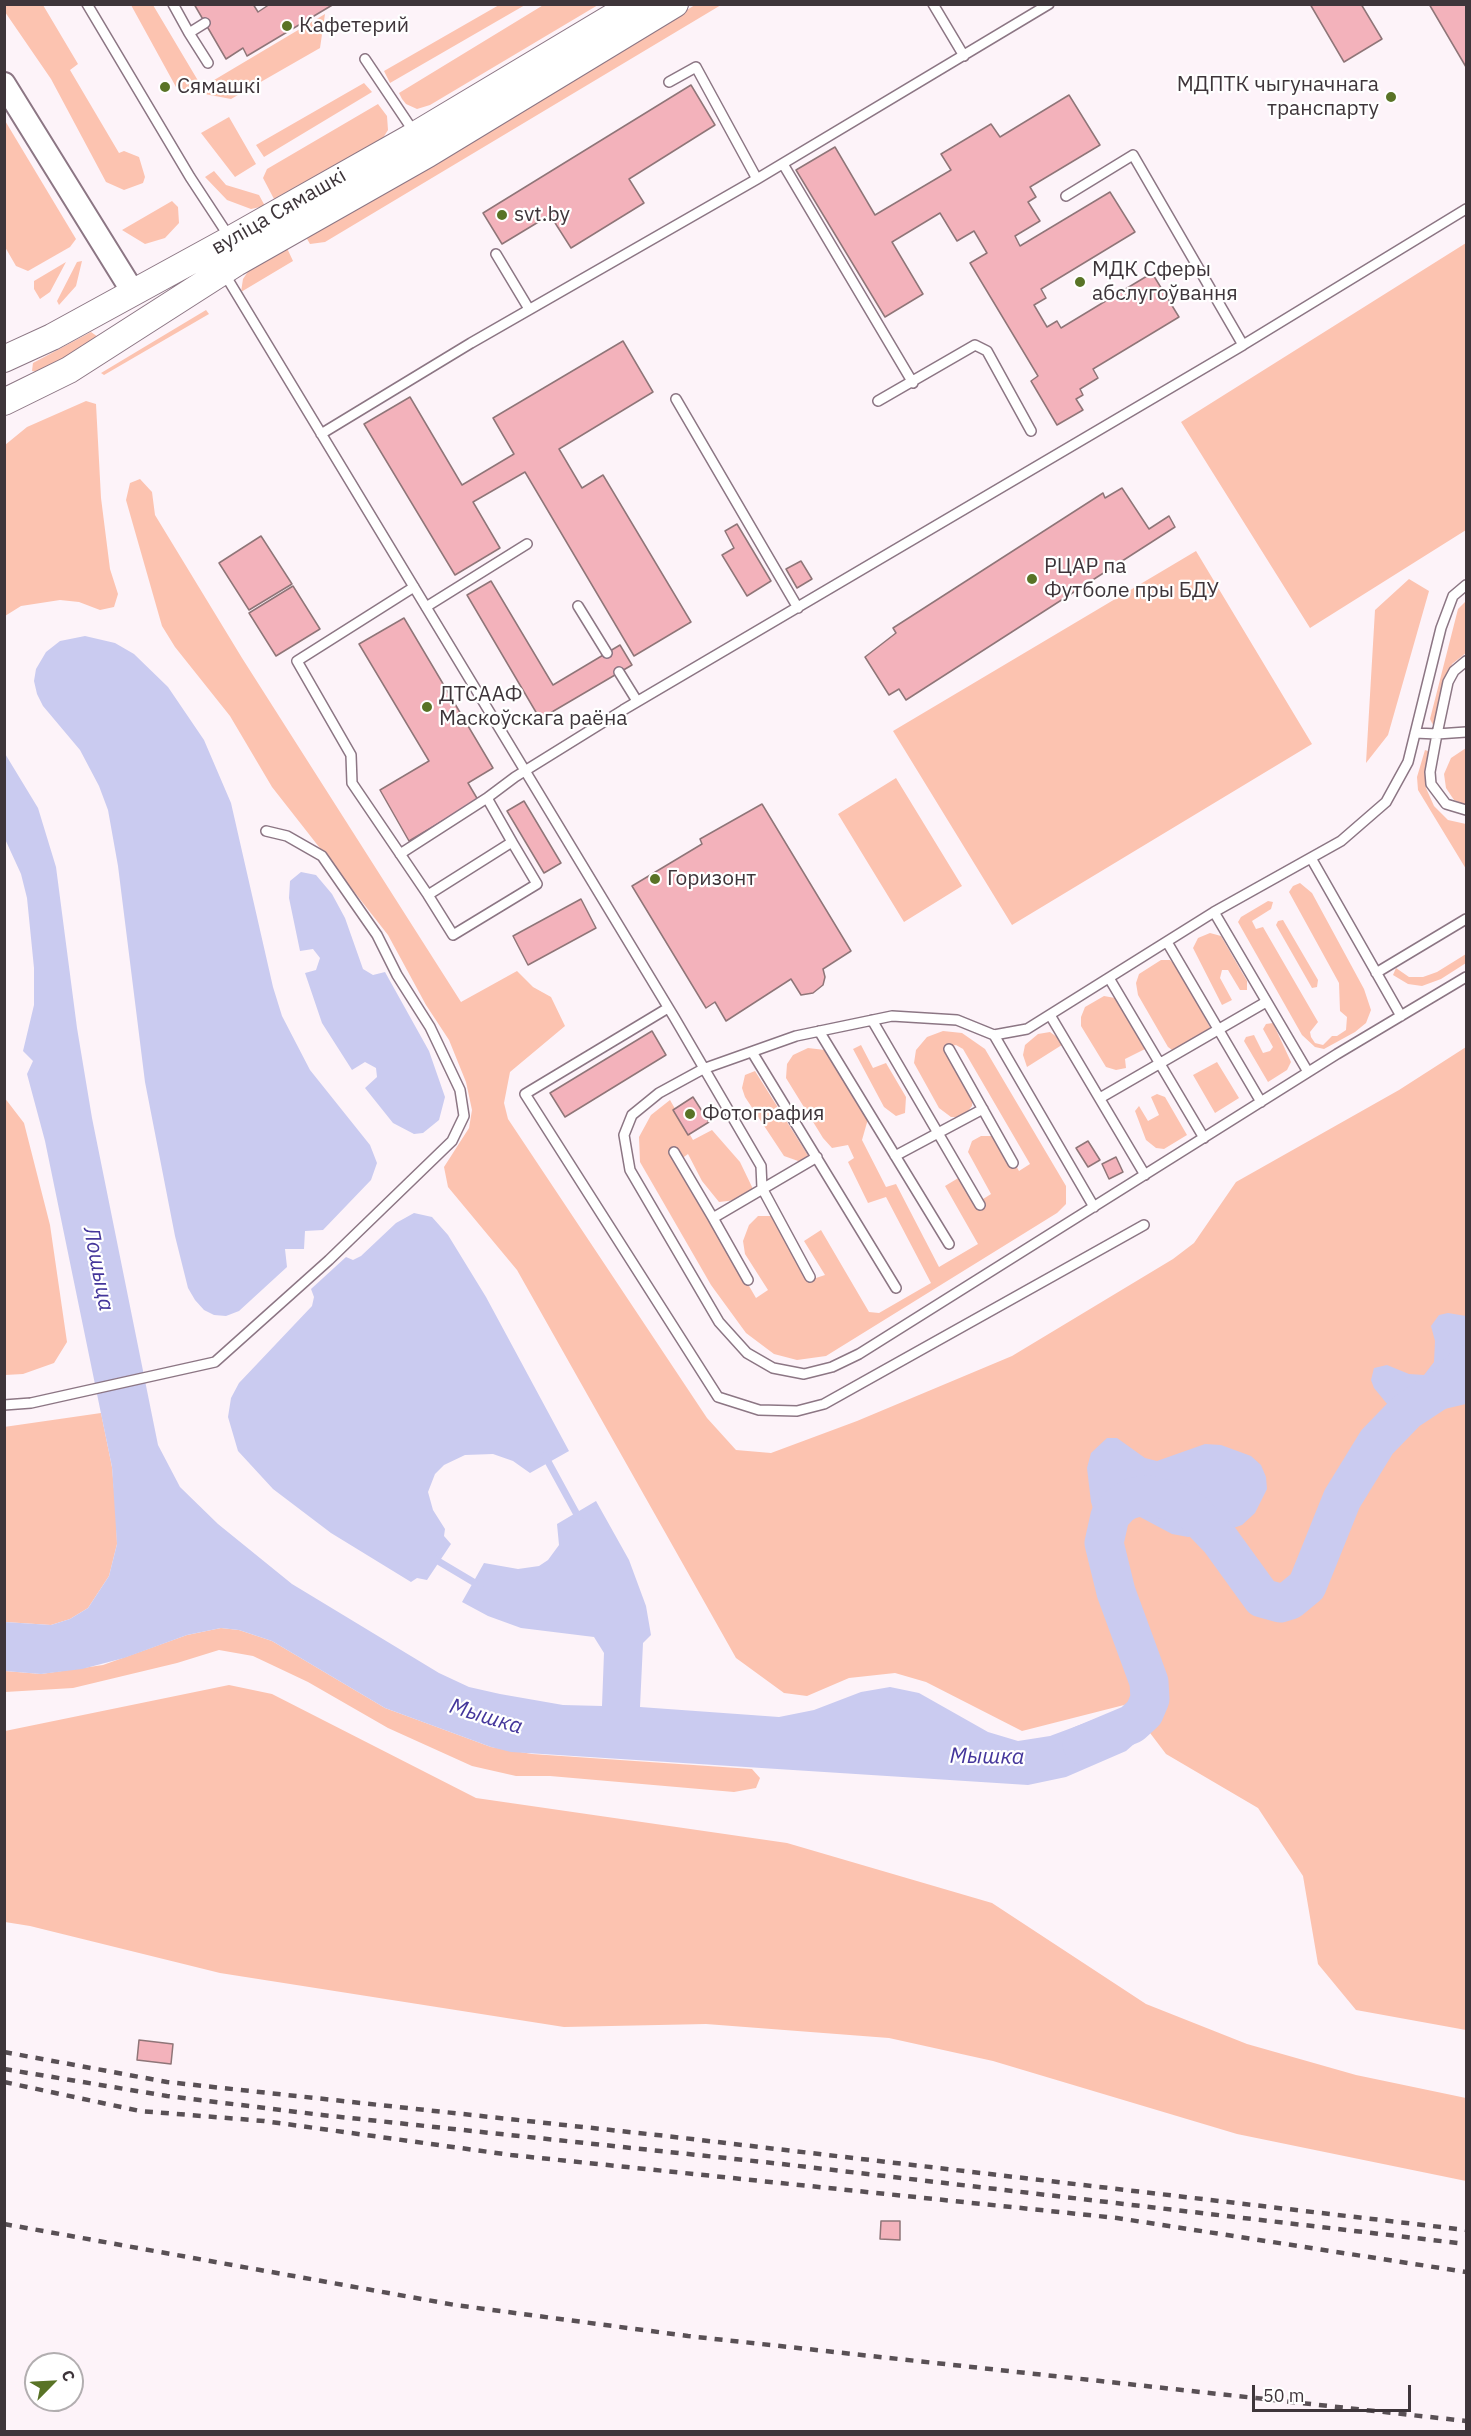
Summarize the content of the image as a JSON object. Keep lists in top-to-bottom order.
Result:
{
  "streets": {
    "main road": ["вуліца Сямашкі"]
  },
  "water": ["Лошыца", "Мышка"],
  "places": [
    "Кафетерий",
    "Сямашкі",
    "МДПТК чыгуначнага транспарту",
    "svt.by",
    "МДК Сферы абслугоўвання",
    "РЦАР па Футболе пры БДУ",
    "ДТСААФ Маскоўскага раёна",
    "Горизонт",
    "Фотография"
  ],
  "scale_bar": "50 m",
  "north": "top right"
}
